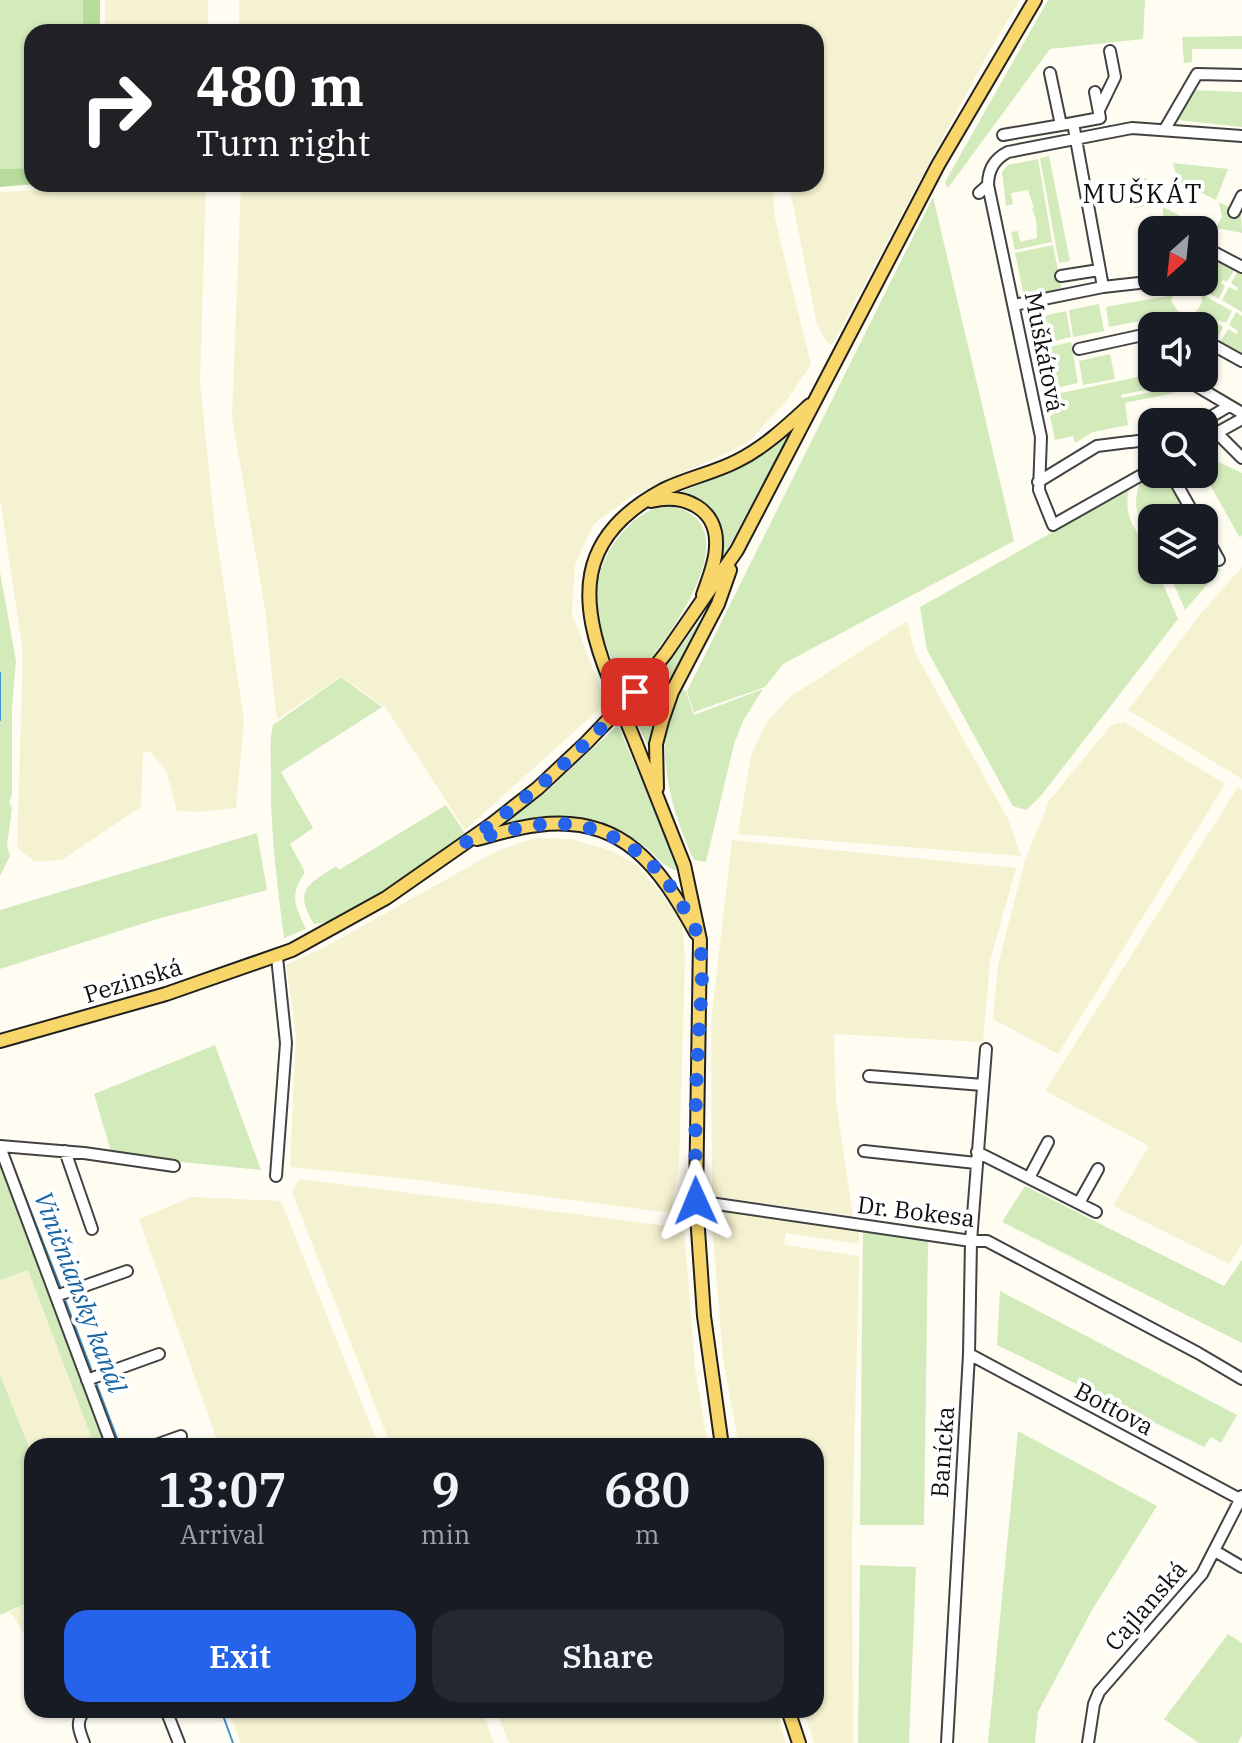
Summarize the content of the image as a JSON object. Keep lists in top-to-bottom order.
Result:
{
  "streets": {
    "main road": ["Pezinská"],
    "street": [
      "Muškátová",
      "Dr. Bokesa",
      "Bottova",
      "Banícka",
      "Cajlanská"
    ]
  },
  "crossings": [
    ["Dr. Bokesa", "Banícka"],
    ["Bottova", "Banícka"],
    ["Bottova", "Cajlanská"]
  ],
  "districts": ["MUŠKÁT"],
  "water": ["Viničniansky kanál"],
  "north": "bottom left",
  "page": {
    "turn": ["480 m", "Turn right"],
    "eta": [
      "13:07",
      "Arrival",
      "9",
      "min",
      "680",
      "m"
    ],
    "buttons": ["Exit", "Share"]
  }
}
